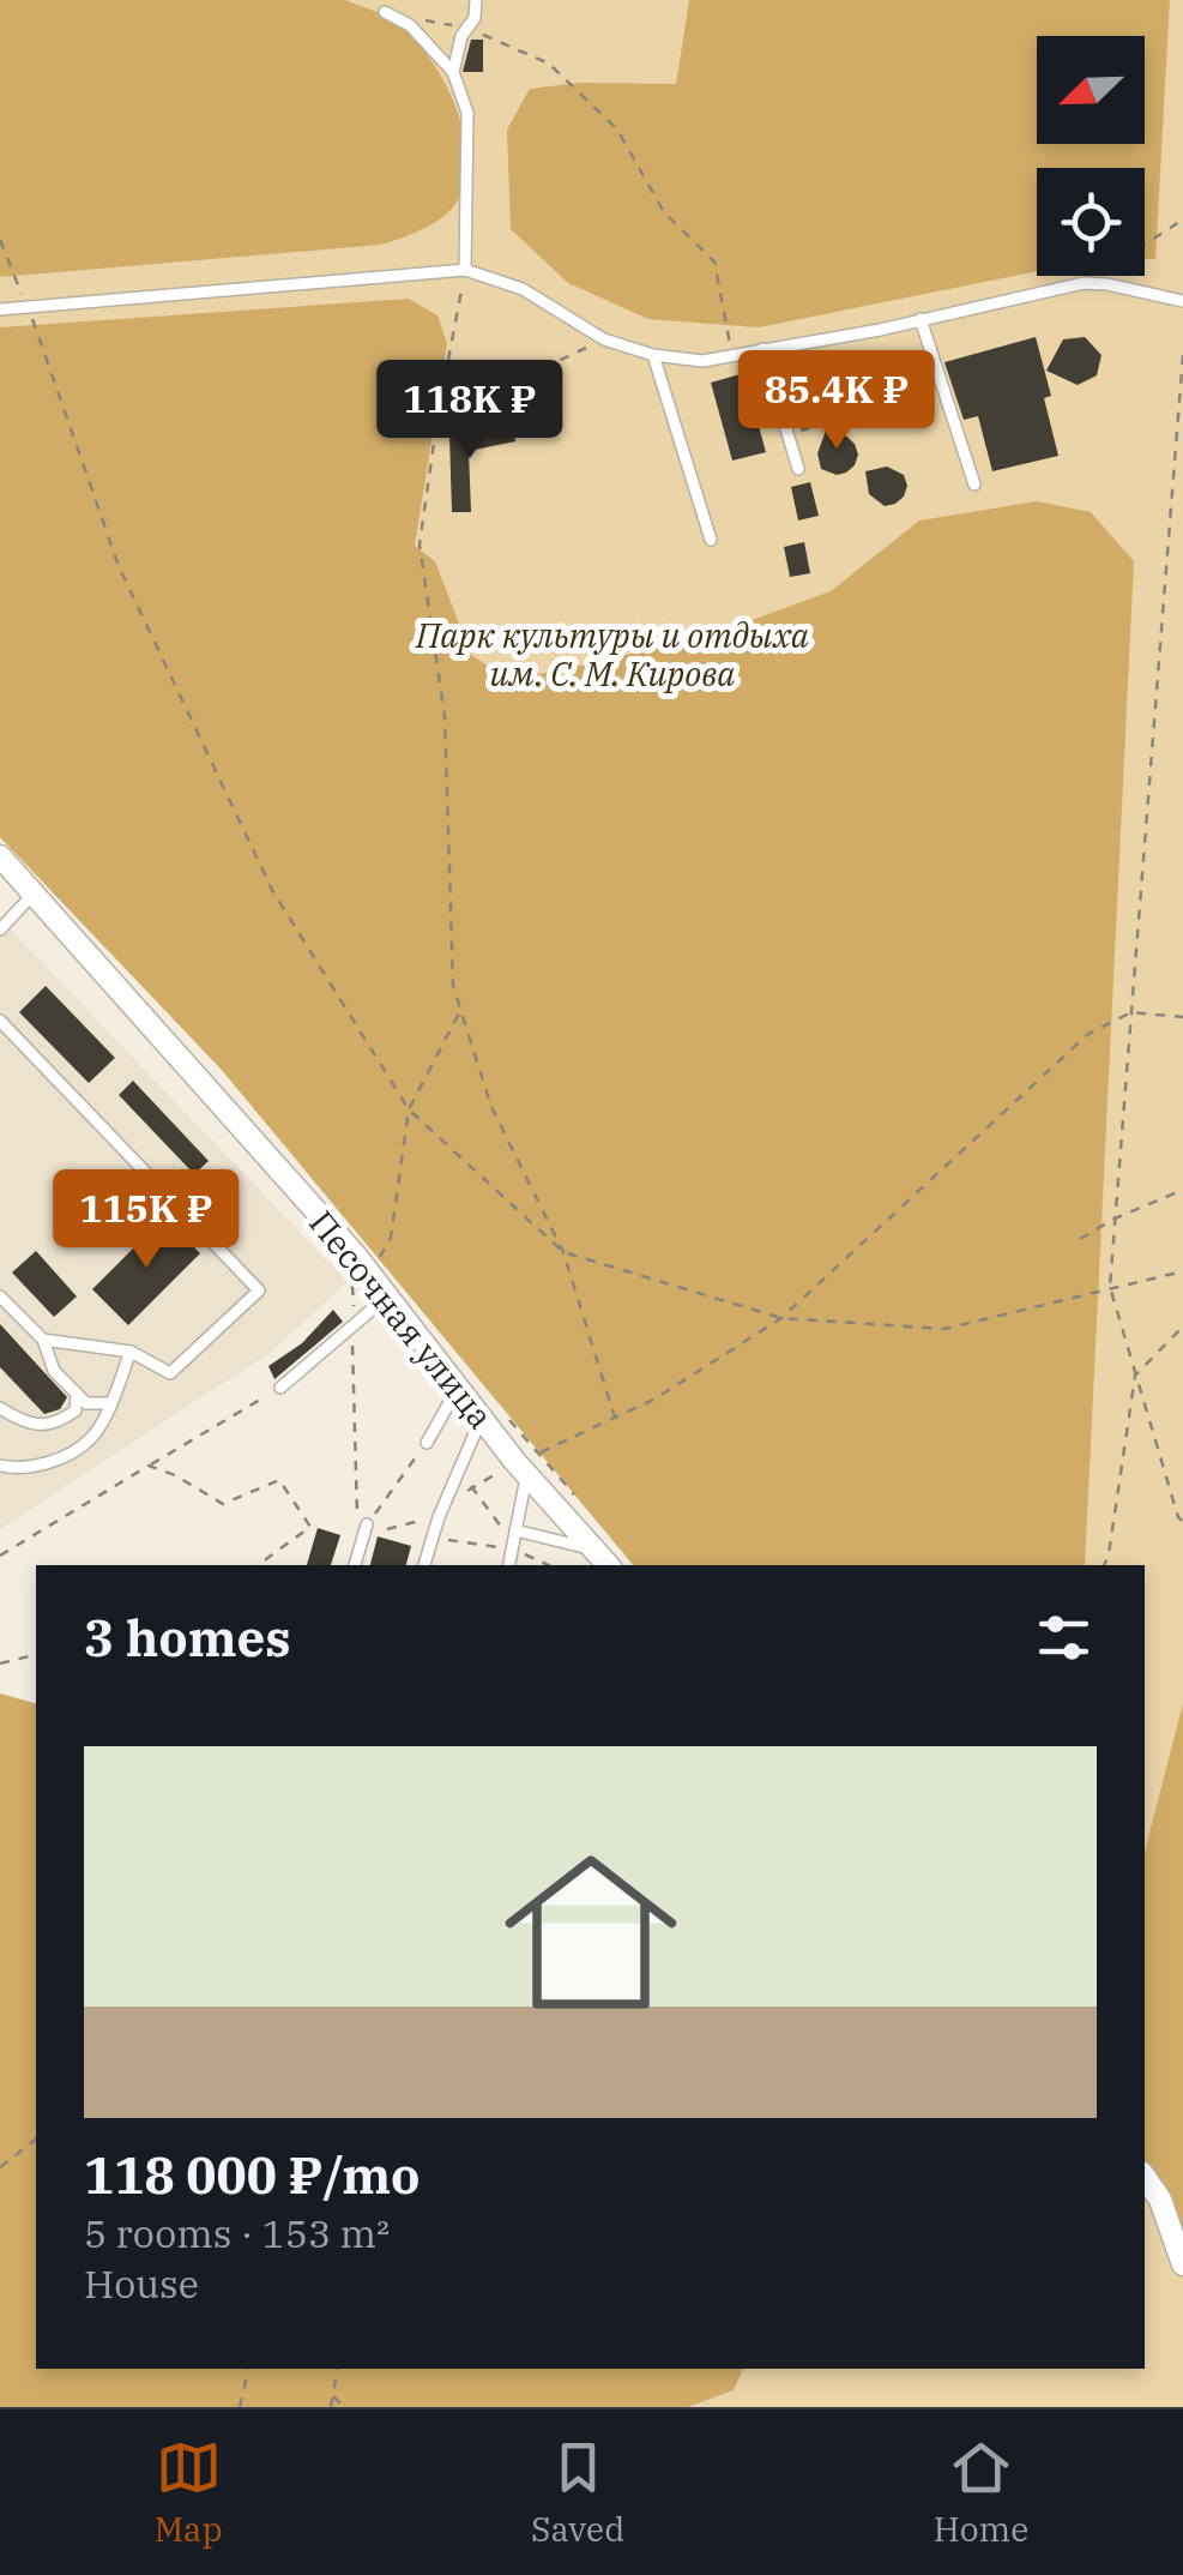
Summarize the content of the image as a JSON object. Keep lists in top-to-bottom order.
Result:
{
  "streets": {
    "street": ["Песочная улица"]
  },
  "parks": ["Парк культуры и отдыха им. С. М. Кирова"],
  "north": "bottom left",
  "page": {
    "price": ["85.4K ₽", "118K ₽", "115K ₽"],
    "heading": "3 homes",
    "list": [
      {
        "name": "118 000 ₽/mo",
        "note": "5 rooms · 153 m² · House"
      }
    ],
    "tabs": ["Map", "Saved", "Home"]
  }
}
